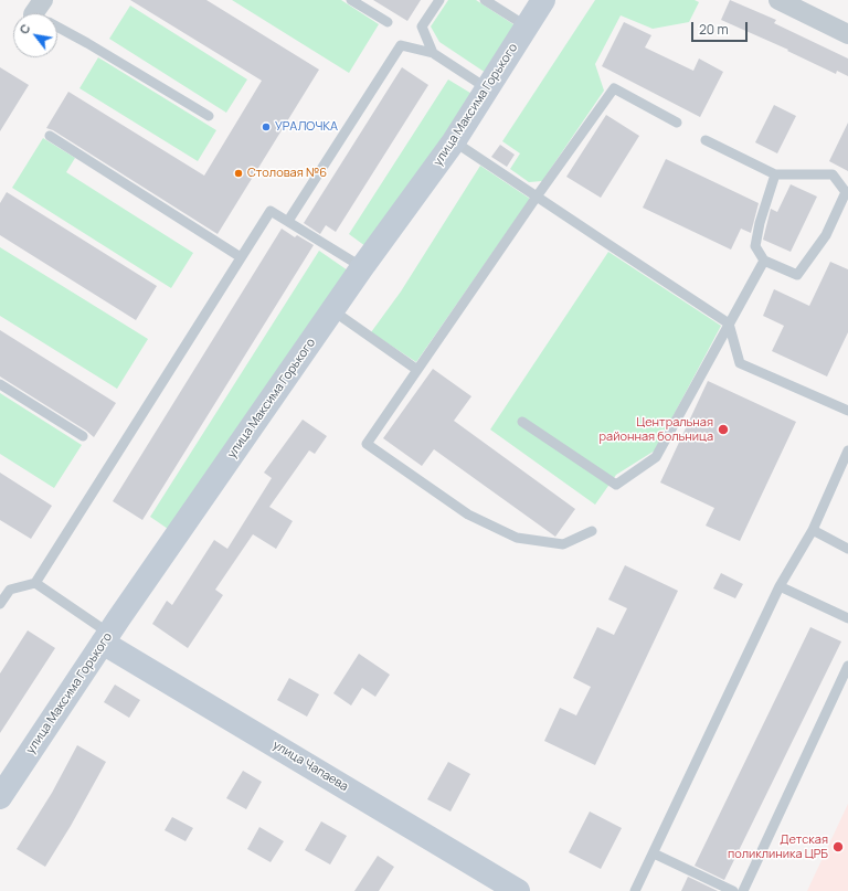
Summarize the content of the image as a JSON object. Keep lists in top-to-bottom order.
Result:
{
  "streets": {
    "street": ["улица Максима Горького", "улица Чапаева"]
  },
  "crossings": [
    ["улица Максима Горького", "улица Чапаева"]
  ],
  "places": [
    "УРАЛОЧКА",
    "Столовая №6",
    "Центральная районная больница",
    "Детская поликлиника ЦРБ"
  ],
  "scale_bar": "20 m",
  "north": "top left"
}
